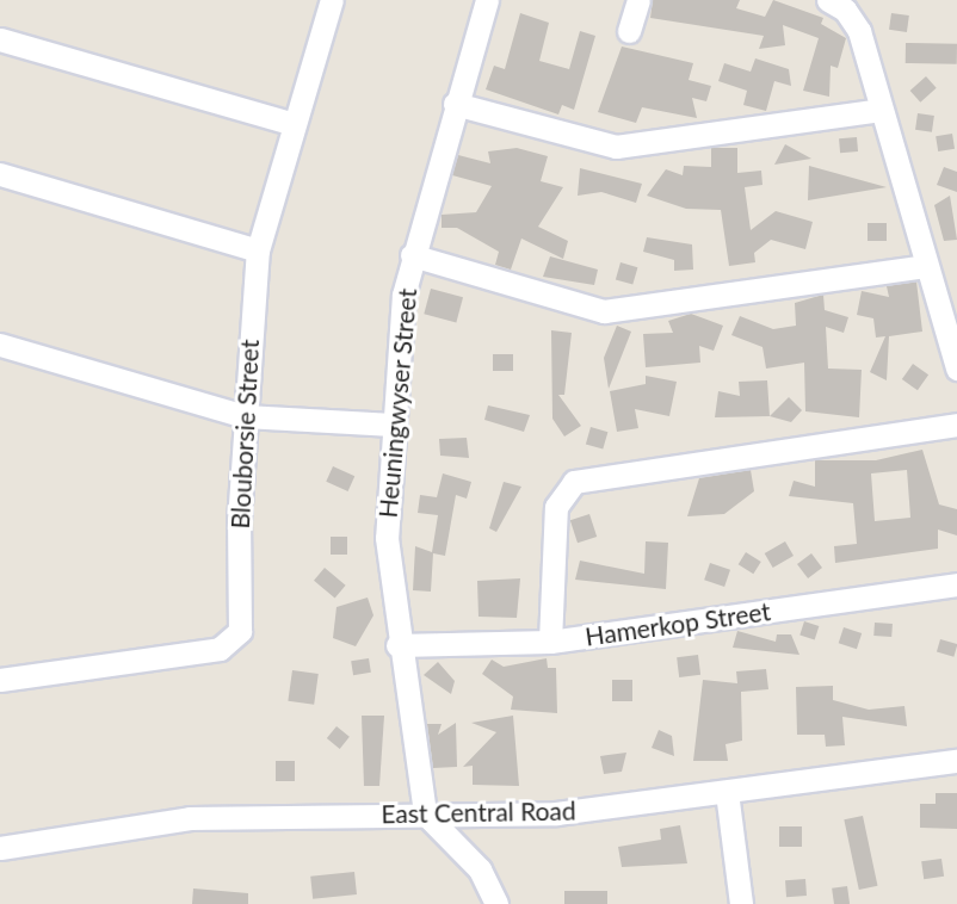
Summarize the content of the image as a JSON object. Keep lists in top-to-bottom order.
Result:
{
  "streets": {
    "street": [
      "Heuningwyser Street",
      "Blouborsie Street",
      "Hamerkop Street",
      "East Central Road"
    ]
  },
  "crossings": [
    ["Heuningwyser Street", "Hamerkop Street"],
    ["Heuningwyser Street", "East Central Road"]
  ]
}
